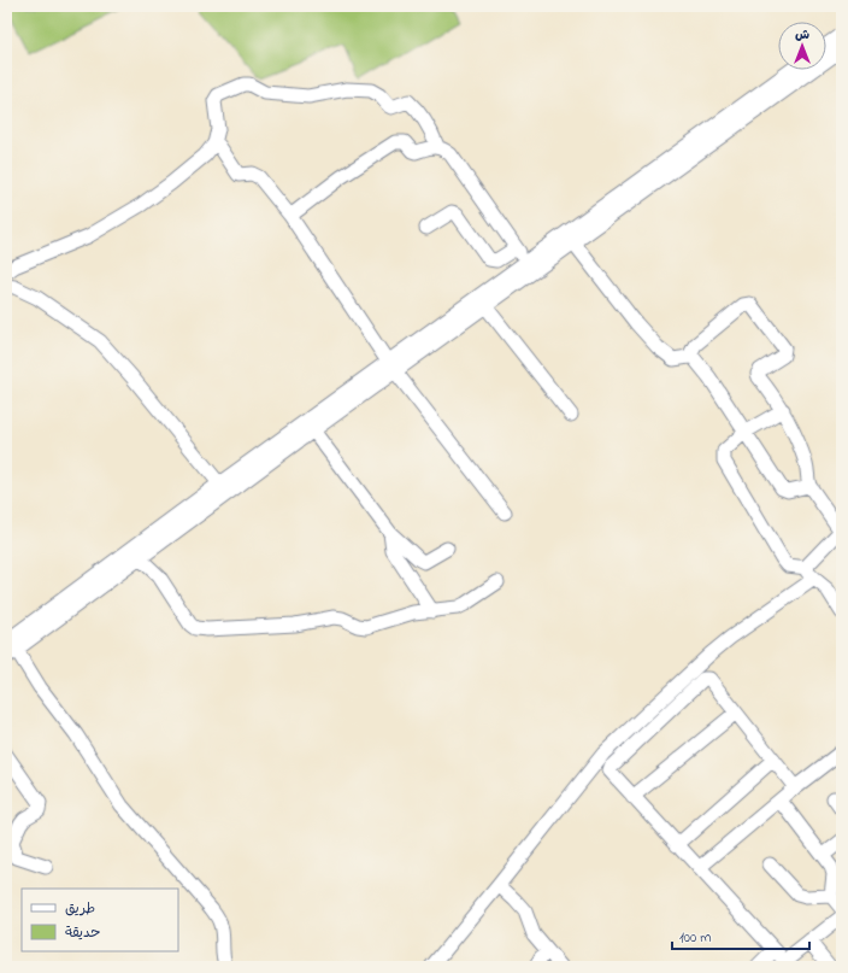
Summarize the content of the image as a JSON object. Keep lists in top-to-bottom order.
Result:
{
  "legend": ["طريق", "حديقة"],
  "scale_bar": "100 m",
  "north": "top"
}
